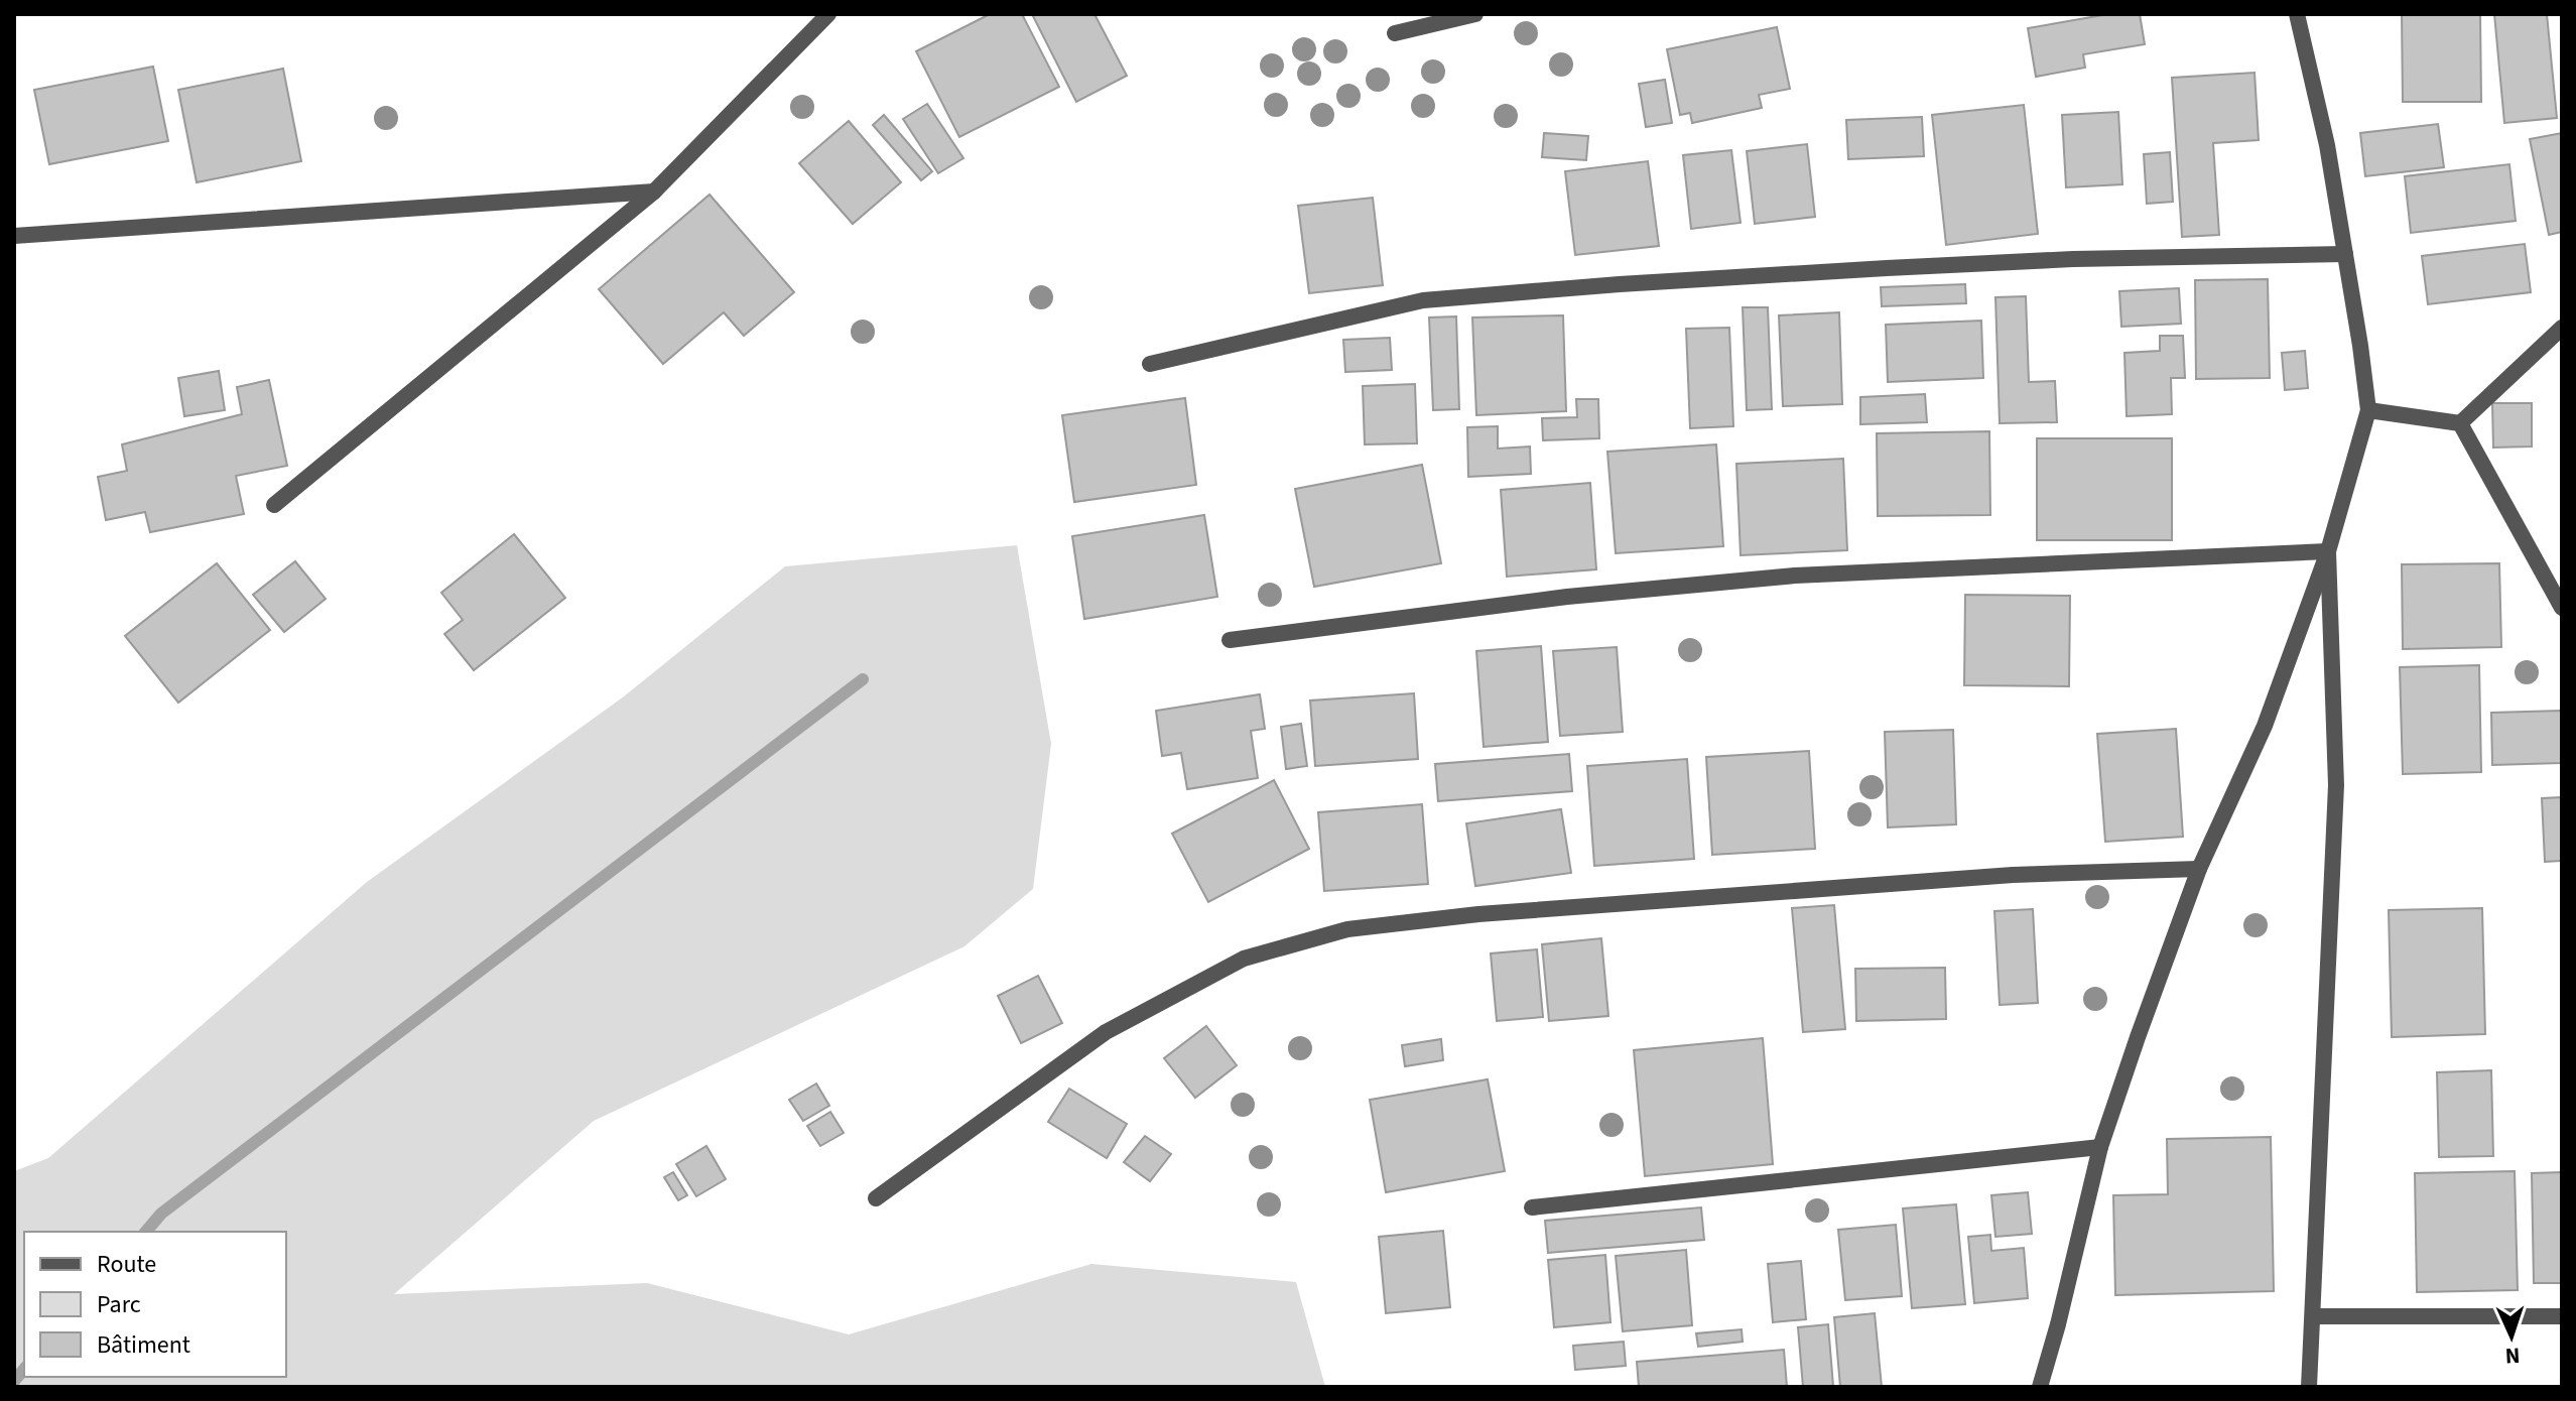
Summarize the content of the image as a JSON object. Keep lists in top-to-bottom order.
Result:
{
  "legend": ["Route", "Parc", "Bâtiment"],
  "north": "bottom"
}
